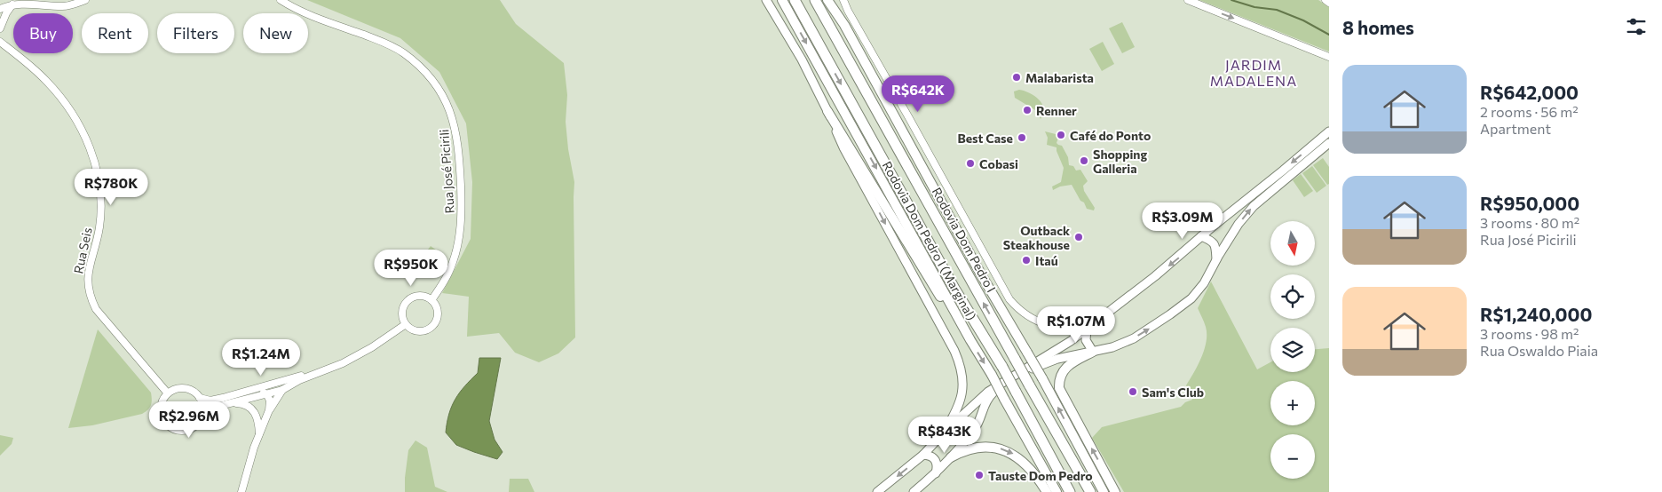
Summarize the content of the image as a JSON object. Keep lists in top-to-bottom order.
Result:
{
  "streets": {
    "highway": ["Rodovia Dom Pedro I", "Rodovia Dom Pedro I (Marginal)"],
    "street": ["Rua José Picirili", "Rua Seis"]
  },
  "districts": ["JARDIM MADALENA"],
  "places": [
    "Malabarista",
    "Renner",
    "Café do Ponto",
    "Best Case",
    "Shopping Galleria",
    "Cobasi",
    "Outback Steakhouse",
    "Itaú",
    "Sam's Club",
    "Tauste Dom Pedro"
  ],
  "north": "bottom",
  "page": {
    "heading": "8 homes",
    "chip": [
      "Buy",
      "Rent",
      "Filters",
      "New"
    ],
    "list": [
      {
        "name": "R$642,000",
        "note": "2 rooms · 56 m² · Apartment"
      },
      {
        "name": "R$950,000",
        "note": "3 rooms · 80 m² · Rua José Picirili"
      },
      {
        "name": "R$1,240,000",
        "note": "3 rooms · 98 m² · Rua Oswaldo Piaia"
      }
    ],
    "price": [
      "R$642K",
      "R$780K",
      "R$3.09M",
      "R$950K",
      "R$1.07M",
      "R$1.24M",
      "R$2.96M",
      "R$843K"
    ],
    "map_buttons": ["+", "−"]
  }
}
